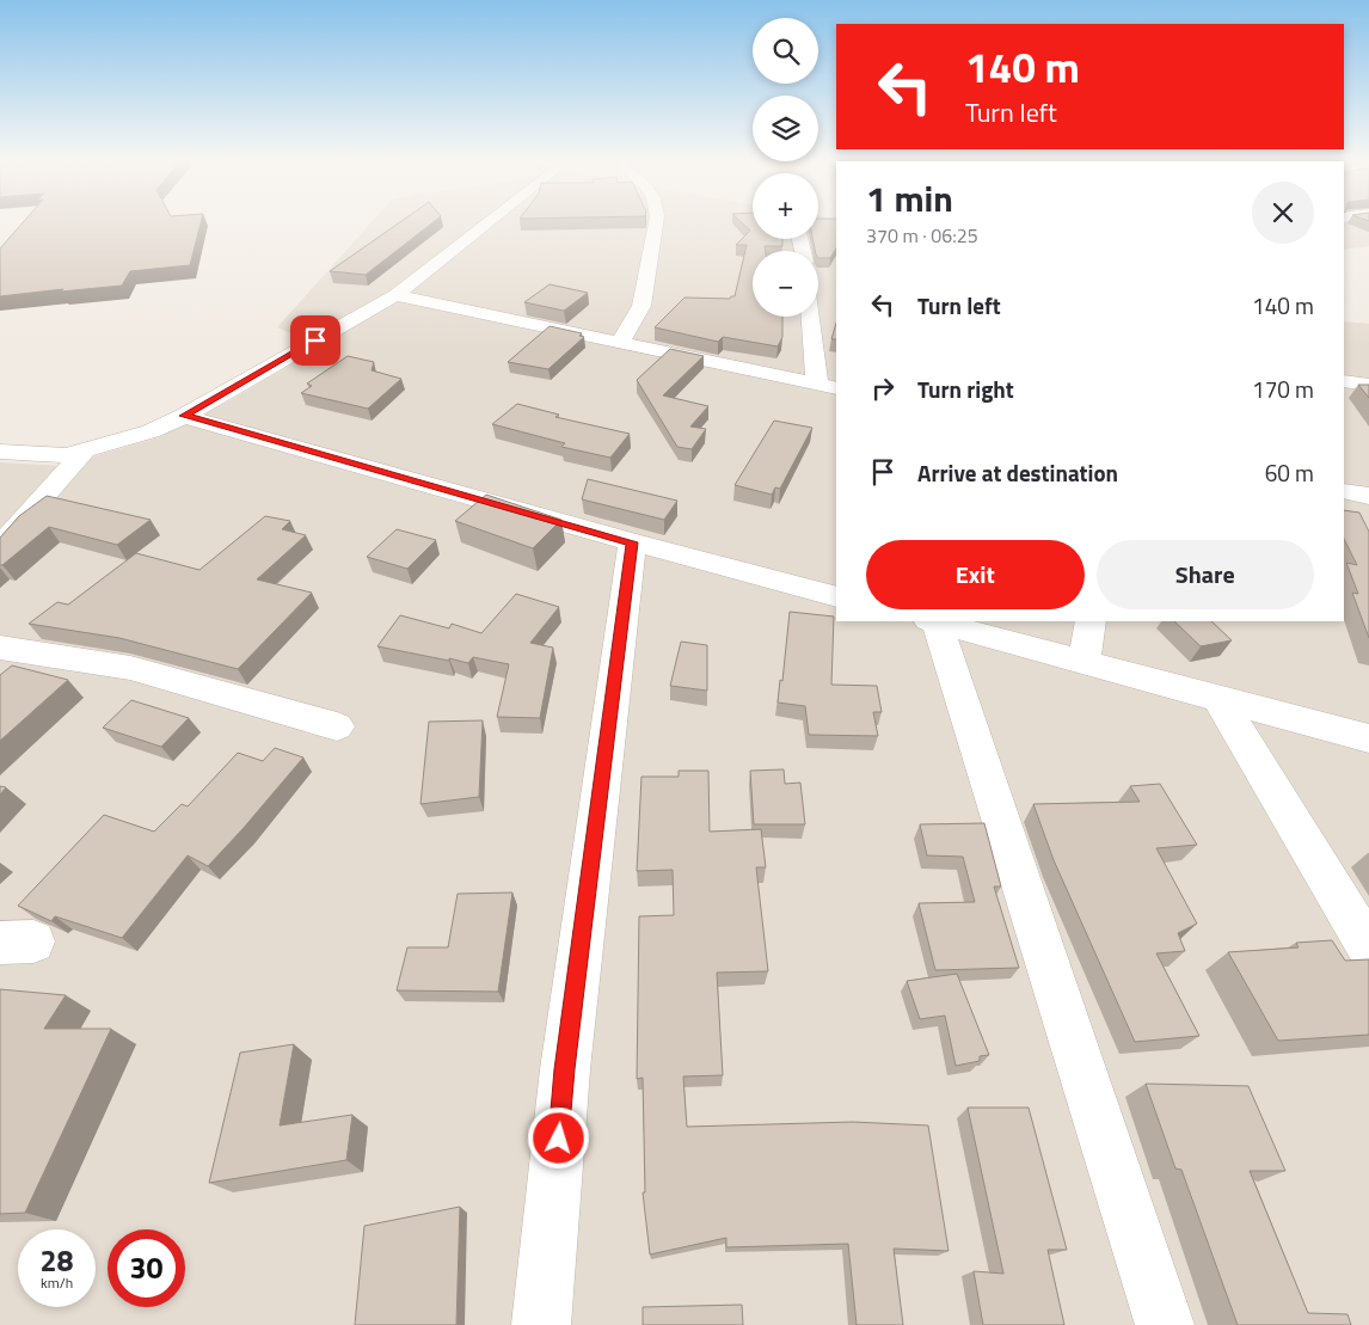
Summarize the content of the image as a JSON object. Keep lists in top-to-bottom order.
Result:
{
  "page": {
    "map_buttons": ["+", "−"],
    "turn": ["140 m", "Turn left"],
    "heading": ["1 min", "370 m · 06:25"],
    "list": [
      {
        "name": "Turn left",
        "value": "140 m"
      },
      {
        "name": "Turn right",
        "value": "170 m"
      },
      {
        "name": "Arrive at destination",
        "value": "60 m"
      }
    ],
    "buttons": ["Exit", "Share"],
    "speed": "28 km/h",
    "limit": "30"
  }
}
